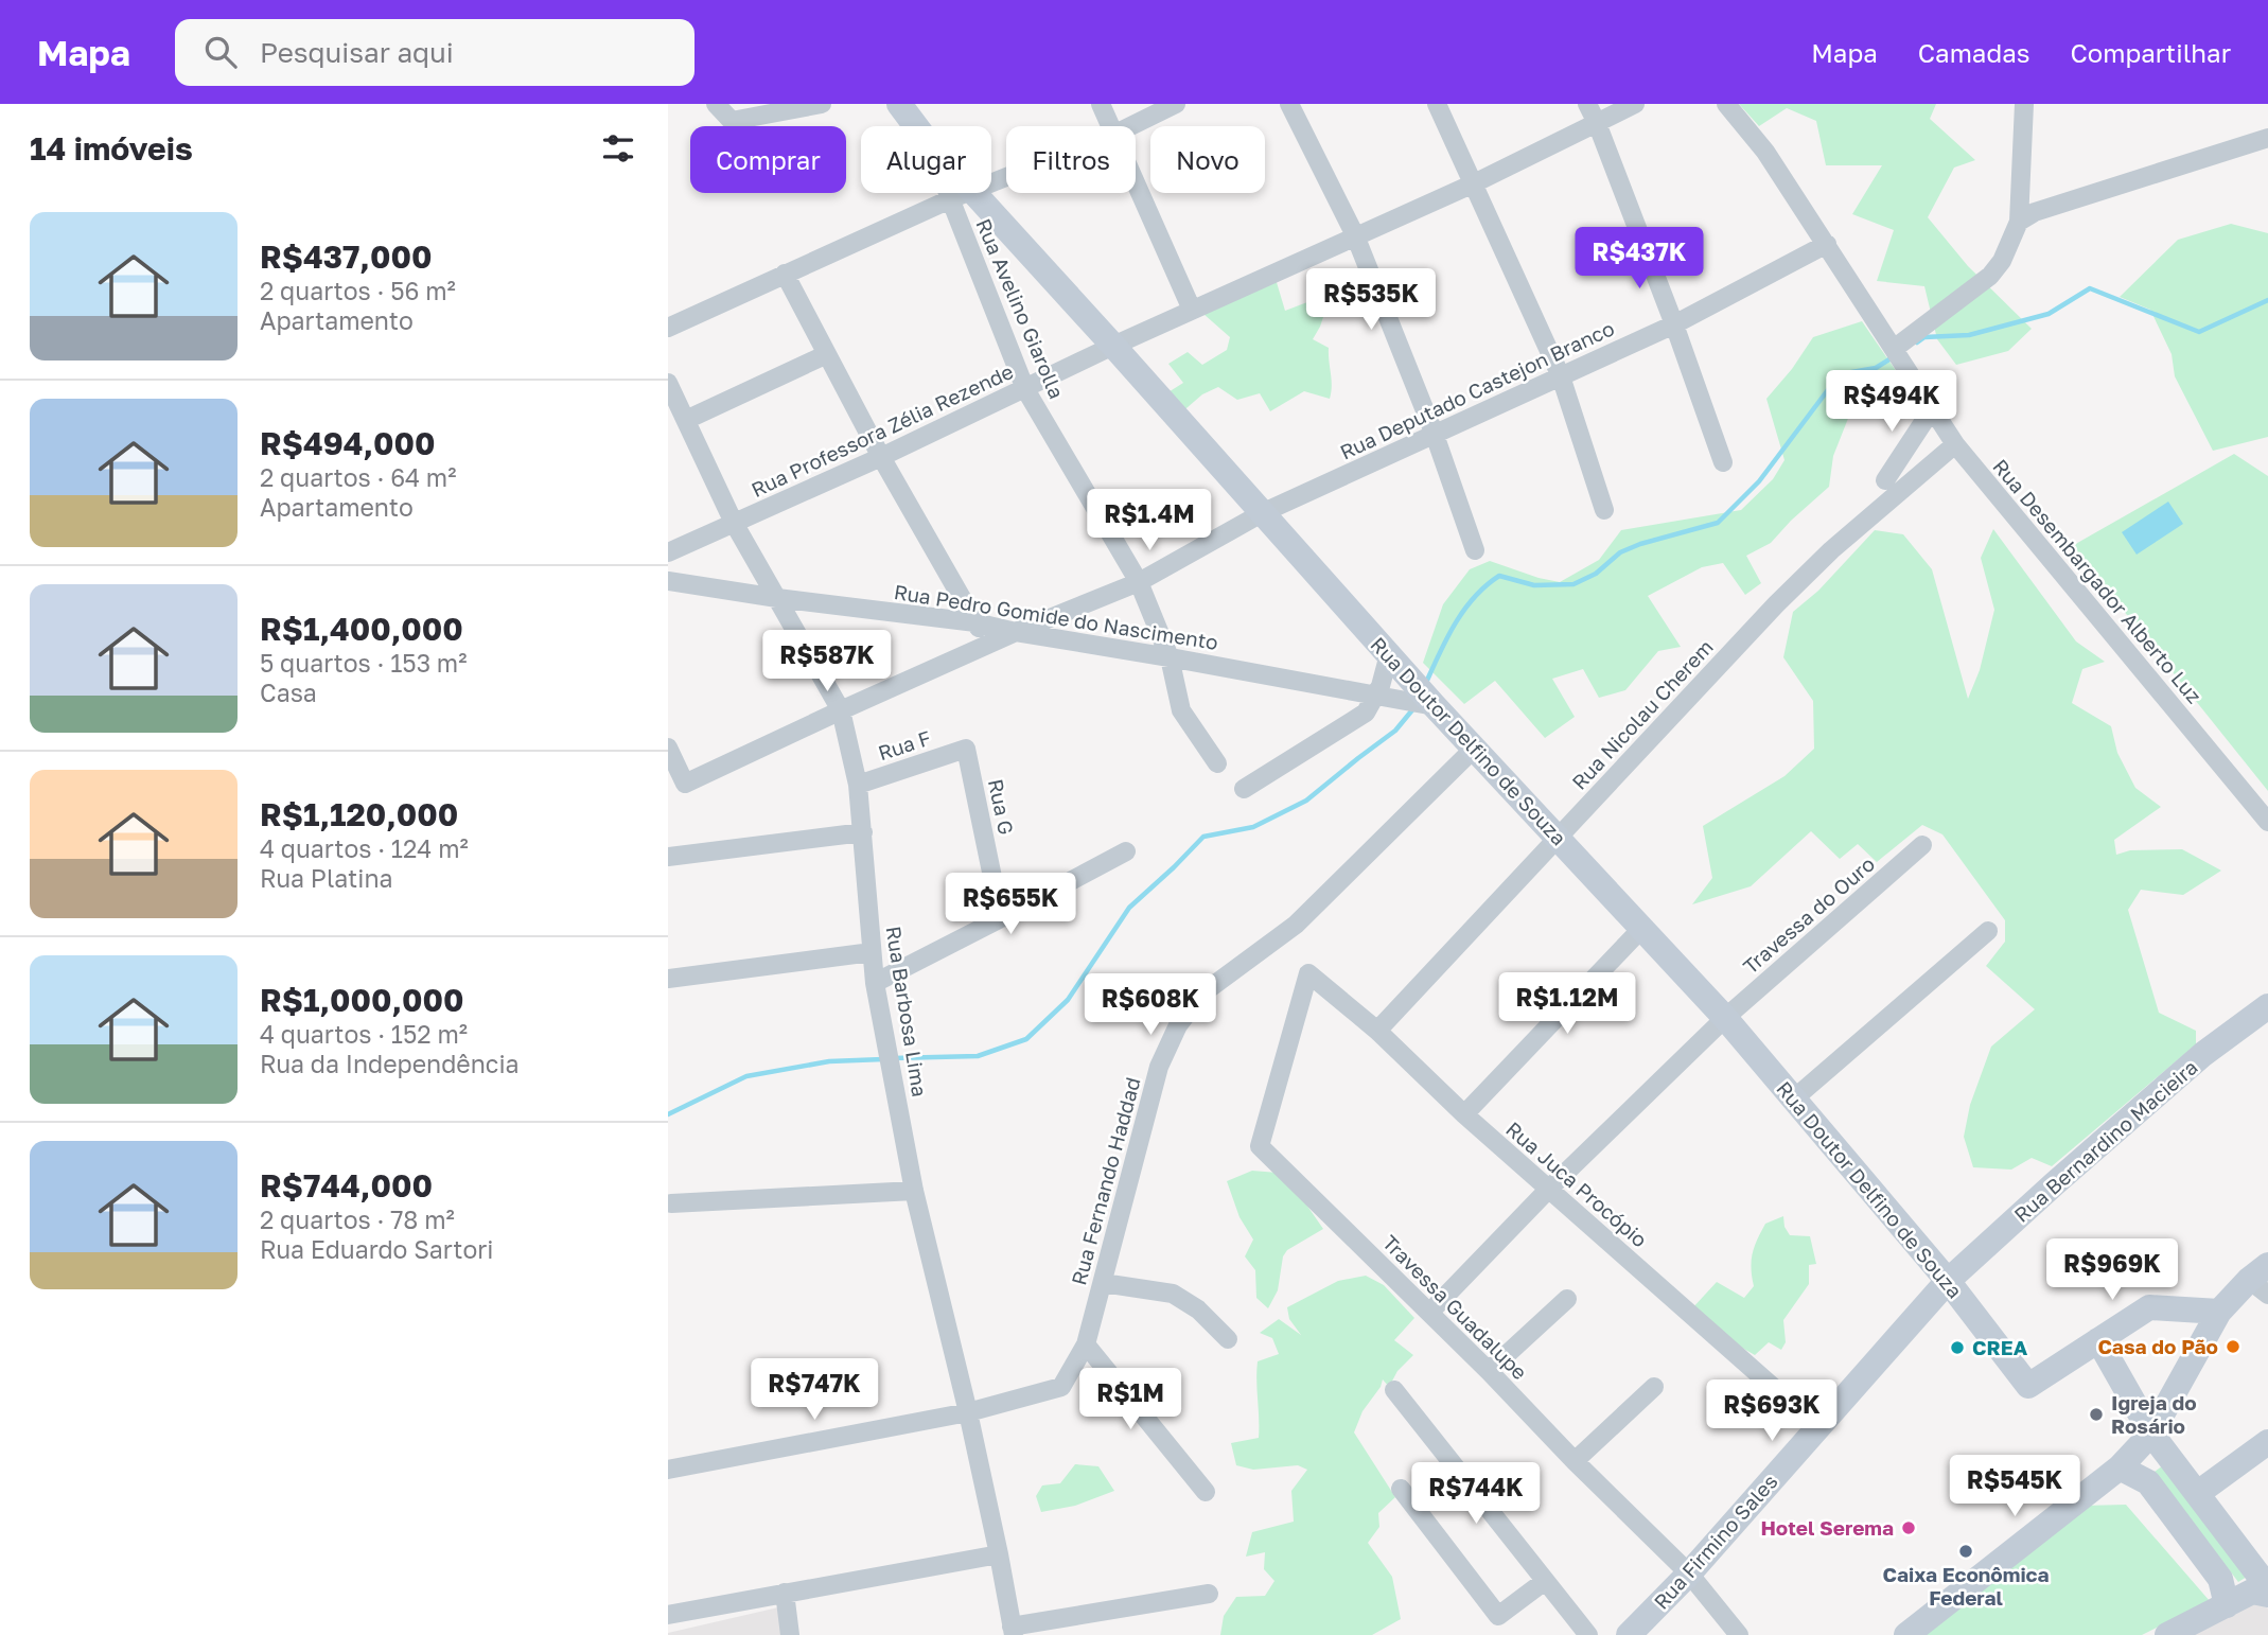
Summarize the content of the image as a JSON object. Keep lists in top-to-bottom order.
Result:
{
  "streets": {
    "street": [
      "Rua Avelino Giarolla",
      "Rua Deputado Castejon Branco",
      "Rua Professora Zélia Rezende",
      "Rua Desembargador Alberto Luz",
      "Rua Pedro Gomide do Nascimento",
      "Rua Nicolau Cherem",
      "Rua Doutor Delfino de Souza",
      "Rua F",
      "Rua G",
      "Travessa do Ouro",
      "Rua Barbosa Lima",
      "Rua Bernardino Macieira",
      "Rua Fernando Haddad",
      "Rua Juca Procópio",
      "Travessa Guadalupe",
      "Rua Firmino Sales"
    ]
  },
  "crossings": [
    ["Rua Avelino Giarolla", "Rua Deputado Castejon Branco"],
    ["Rua Avelino Giarolla", "Rua Professora Zélia Rezende"],
    ["Rua Avelino Giarolla", "Rua Pedro Gomide do Nascimento"],
    ["Rua Avelino Giarolla", "Rua Doutor Delfino de Souza"],
    ["Rua Deputado Castejon Branco", "Rua Desembargador Alberto Luz"],
    ["Rua Deputado Castejon Branco", "Rua Pedro Gomide do Nascimento"],
    ["Rua Deputado Castejon Branco", "Rua Doutor Delfino de Souza"],
    ["Rua Deputado Castejon Branco", "Rua Barbosa Lima"],
    ["Rua Professora Zélia Rezende", "Rua Doutor Delfino de Souza"],
    ["Rua Professora Zélia Rezende", "Rua Barbosa Lima"],
    ["Rua Desembargador Alberto Luz", "Rua Nicolau Cherem"],
    ["Rua Pedro Gomide do Nascimento", "Rua Doutor Delfino de Souza"],
    ["Rua Pedro Gomide do Nascimento", "Rua Barbosa Lima"],
    ["Rua Nicolau Cherem", "Rua Doutor Delfino de Souza"],
    ["Rua Nicolau Cherem", "Rua Juca Procópio"],
    ["Rua Doutor Delfino de Souza", "Travessa do Ouro"],
    ["Rua Doutor Delfino de Souza", "Rua Bernardino Macieira"],
    ["Rua Doutor Delfino de Souza", "Rua Fernando Haddad"],
    ["Rua Doutor Delfino de Souza", "Rua Firmino Sales"],
    ["Rua F", "Rua G"],
    ["Rua F", "Rua Barbosa Lima"],
    ["Travessa do Ouro", "Rua Juca Procópio"],
    ["Travessa do Ouro", "Travessa Guadalupe"],
    ["Rua Barbosa Lima", "Rua Fernando Haddad"],
    ["Rua Bernardino Macieira", "Rua Firmino Sales"],
    ["Rua Juca Procópio", "Travessa Guadalupe"],
    ["Rua Juca Procópio", "Rua Firmino Sales"],
    ["Travessa Guadalupe", "Rua Firmino Sales"]
  ],
  "places": [
    "Casa do Pão",
    "CREA",
    "Igreja do Rosário",
    "Hotel Serema",
    "Caixa Econômica Federal"
  ],
  "page": {
    "header": "Mapa",
    "search": "Pesquisar aqui",
    "nav": ["Mapa", "Camadas", "Compartilhar"],
    "heading": "14 imóveis",
    "chip": [
      "Comprar",
      "Alugar",
      "Filtros",
      "Novo"
    ],
    "list": [
      {
        "name": "R$437,000",
        "note": "2 quartos · 56 m² · Apartamento"
      },
      {
        "name": "R$494,000",
        "note": "2 quartos · 64 m² · Apartamento"
      },
      {
        "name": "R$1,400,000",
        "note": "5 quartos · 153 m² · Casa"
      },
      {
        "name": "R$1,120,000",
        "note": "4 quartos · 124 m² · Rua Platina"
      },
      {
        "name": "R$1,000,000",
        "note": "4 quartos · 152 m² · Rua da Independência"
      },
      {
        "name": "R$744,000",
        "note": "2 quartos · 78 m² · Rua Eduardo Sartori"
      }
    ],
    "price": [
      "R$437K",
      "R$535K",
      "R$494K",
      "R$1.4M",
      "R$587K",
      "R$655K",
      "R$1.12M",
      "R$608K",
      "R$969K",
      "R$747K",
      "R$1M",
      "R$693K",
      "R$545K",
      "R$744K"
    ]
  }
}
